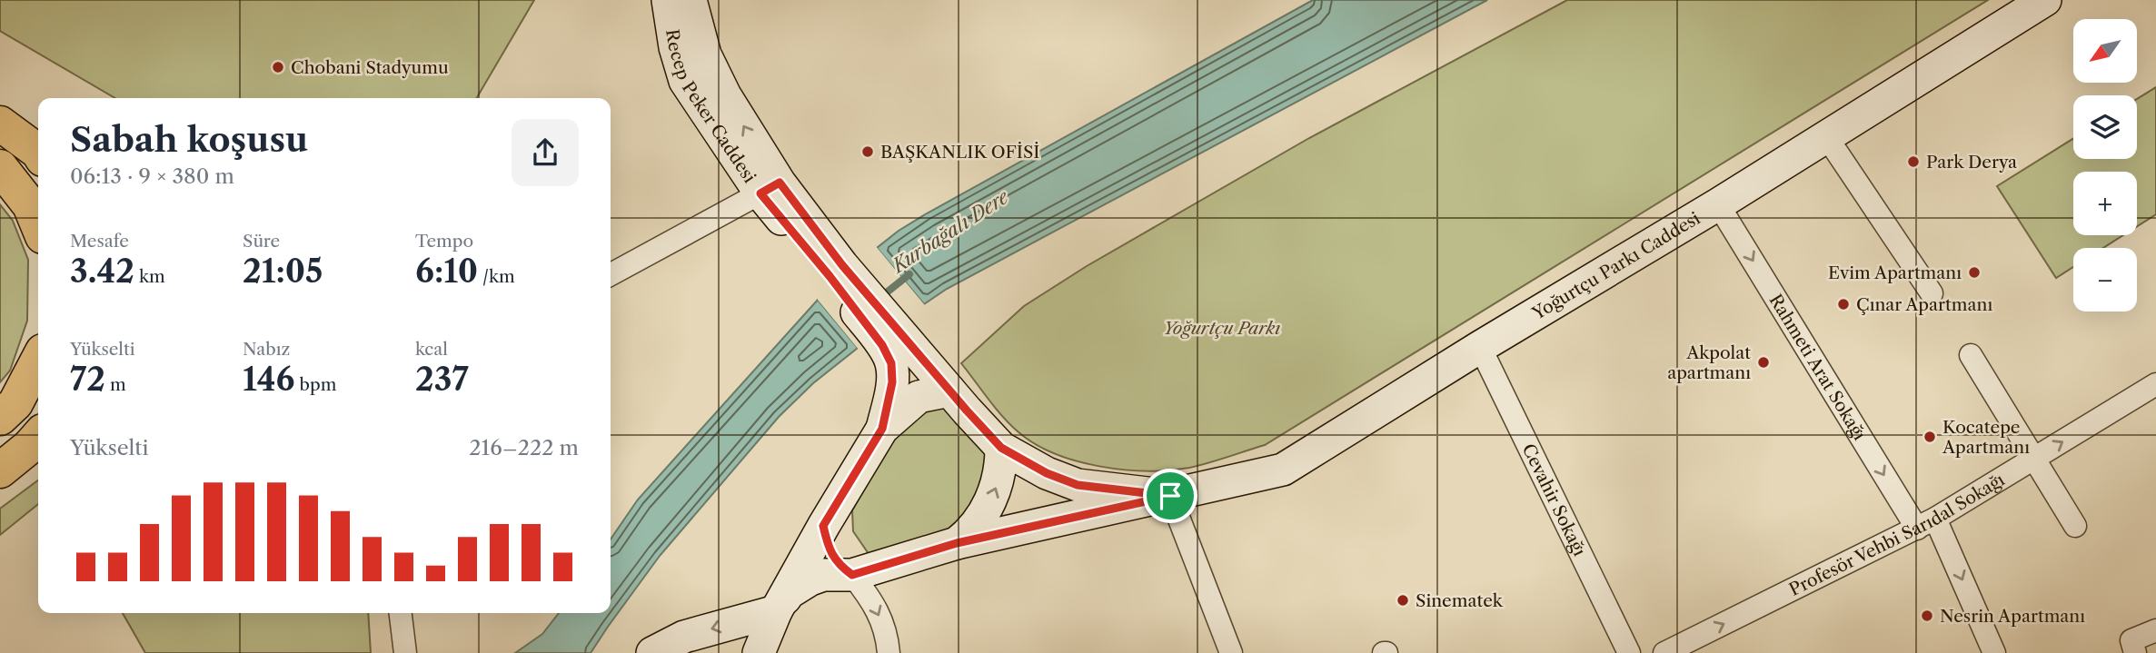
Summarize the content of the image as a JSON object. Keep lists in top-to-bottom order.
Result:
{
  "streets": {
    "street": [
      "Recep Peker Caddesi",
      "Yoğurtçu Parkı Caddesi",
      "Rahmeti Arat Sokağı",
      "Cevahir Sokağı",
      "Profesör Vehbi Sarıdal Sokağı"
    ]
  },
  "crossings": [
    ["Recep Peker Caddesi", "Yoğurtçu Parkı Caddesi"],
    ["Yoğurtçu Parkı Caddesi", "Rahmeti Arat Sokağı"],
    ["Yoğurtçu Parkı Caddesi", "Cevahir Sokağı"],
    ["Rahmeti Arat Sokağı", "Profesör Vehbi Sarıdal Sokağı"]
  ],
  "one_way": ["Profesör Vehbi Sarıdal Sokağı"],
  "water": ["Kurbağalı Dere"],
  "parks": ["Yoğurtçu Parkı"],
  "places": [
    "Chobani Stadyumu",
    "BAŞKANLIK OFİSİ",
    "Park Derya",
    "Evim Apartmanı",
    "Çınar Apartmanı",
    "Akpolat apartmanı",
    "Kocatepe Apartmanı",
    "Sinematek",
    "Nesrin Apartmanı"
  ],
  "north": "bottom left",
  "page": {
    "map_buttons": ["+", "−"],
    "heading": ["Sabah koşusu", "06:13 · 9 × 380 m"],
    "stats": [
      ["Mesafe", "3.42 km"],
      ["Süre", "21:05"],
      ["Tempo", "6:10 /km"],
      ["Yükselti", "72 m"],
      ["Nabız", "146 bpm"],
      ["kcal", "237"]
    ],
    "chart": ["Yükselti", "216–222 m"]
  }
}
